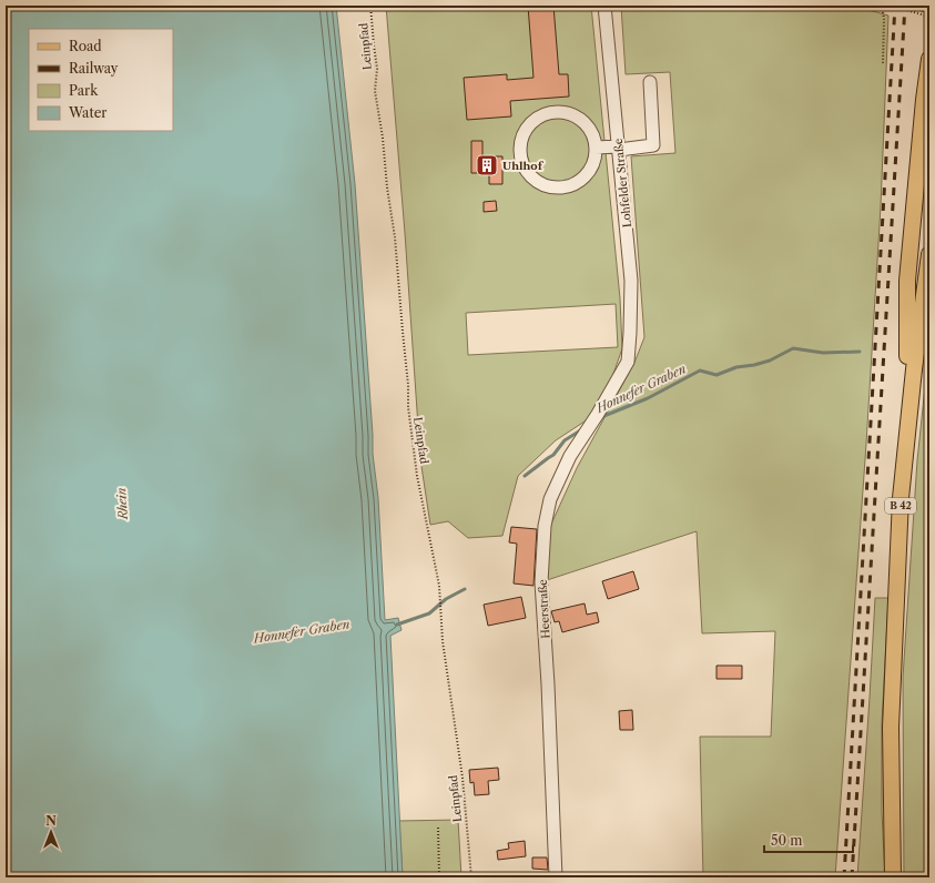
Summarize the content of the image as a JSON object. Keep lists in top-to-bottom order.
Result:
{
  "streets": {
    "main road": ["B 42"],
    "street": ["Lohfelder Straße", "Heerstraße"],
    "path": ["Leinpfad"]
  },
  "crossings": [
    ["Lohfelder Straße", "Heerstraße"]
  ],
  "water": ["Honnefer Graben", "Rhein"],
  "places": {
    "building": ["Uhlhof"]
  },
  "legend": [
    "Road",
    "Railway",
    "Park",
    "Water"
  ],
  "scale_bar": "50 m",
  "north": "top"
}
